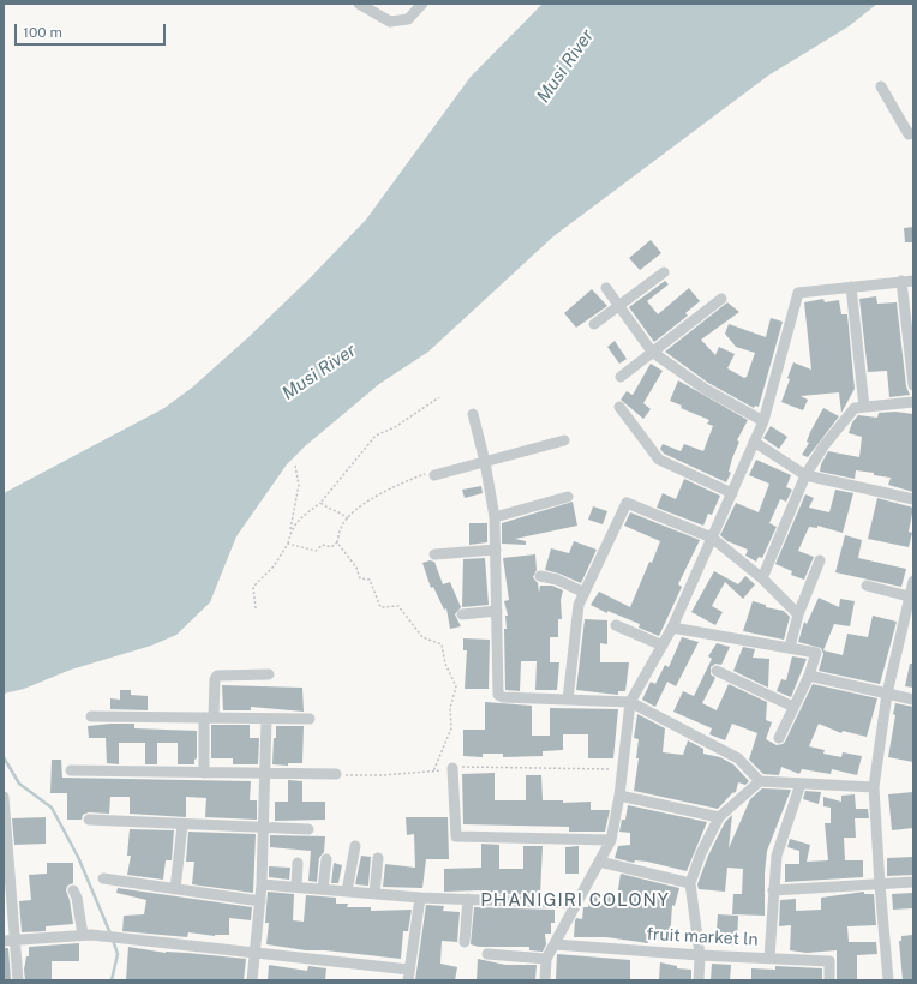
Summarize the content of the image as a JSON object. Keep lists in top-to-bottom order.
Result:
{
  "streets": {
    "street": ["fruit market ln"]
  },
  "districts": ["PHANIGIRI COLONY"],
  "water": ["Musi River"],
  "scale_bar": "100 m"
}
